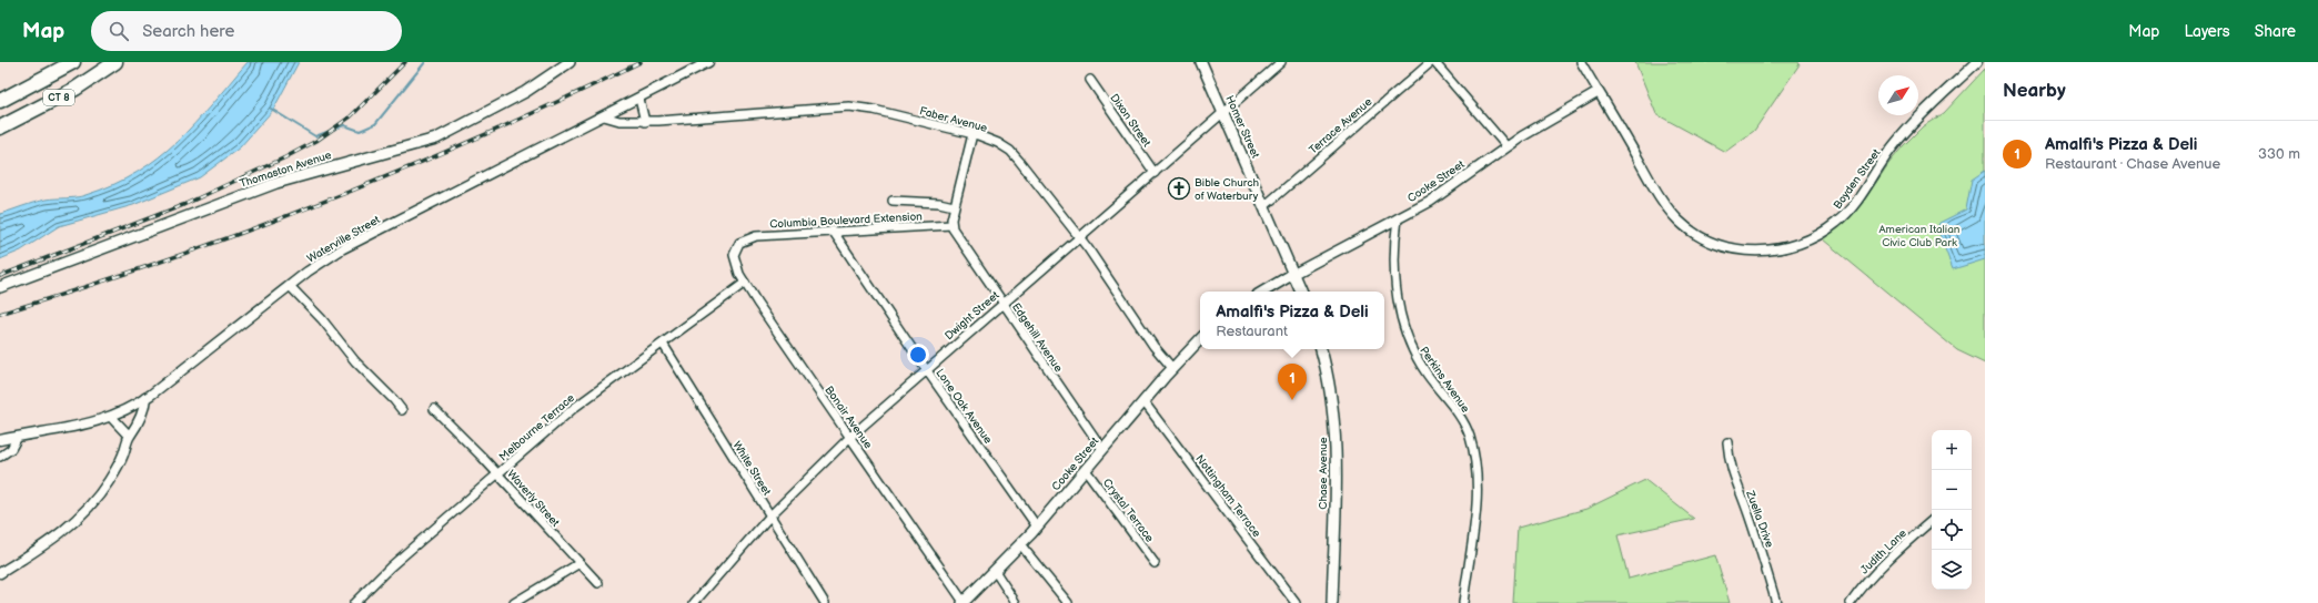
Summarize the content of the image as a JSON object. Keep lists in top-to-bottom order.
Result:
{
  "streets": {
    "highway": ["CT 8"],
    "main road": [
      "Homer Street",
      "Thomaston Avenue",
      "Cooke Street",
      "Chase Avenue"
    ],
    "street": [
      "Faber Avenue",
      "Dixon Street",
      "Terrace Avenue",
      "Boyden Street",
      "Columbia Boulevard Extension",
      "Waterville Street",
      "Dwight Street",
      "Edgehill Avenue",
      "Perkins Avenue",
      "Lone Oak Avenue",
      "Bonair Avenue",
      "Melbourne Terrace",
      "White Street",
      "Nottingham Terrace",
      "Waverly Street",
      "Crystal Terrace",
      "Zuella Drive",
      "Judith Lane"
    ]
  },
  "crossings": [
    ["Faber Avenue", "Cooke Street"],
    ["Faber Avenue", "Waterville Street"],
    ["Faber Avenue", "Dwight Street"],
    ["Dixon Street", "Dwight Street"],
    ["Terrace Avenue", "Homer Street"],
    ["Homer Street", "Cooke Street"],
    ["Homer Street", "Dwight Street"],
    ["Boyden Street", "Cooke Street"],
    ["Cooke Street", "Edgehill Avenue"],
    ["Cooke Street", "Perkins Avenue"],
    ["Cooke Street", "Lone Oak Avenue"],
    ["Cooke Street", "Bonair Avenue"],
    ["Cooke Street", "Nottingham Terrace"],
    ["Cooke Street", "Crystal Terrace"],
    ["Columbia Boulevard Extension", "Edgehill Avenue"],
    ["Columbia Boulevard Extension", "Lone Oak Avenue"],
    ["Columbia Boulevard Extension", "Bonair Avenue"],
    ["Dwight Street", "Edgehill Avenue"],
    ["Dwight Street", "Lone Oak Avenue"],
    ["Dwight Street", "Bonair Avenue"],
    ["Dwight Street", "White Street"],
    ["Bonair Avenue", "Melbourne Terrace"],
    ["Melbourne Terrace", "White Street"],
    ["Melbourne Terrace", "Waverly Street"]
  ],
  "parks": ["American Italian Civic Club Park"],
  "places": {
    "church": ["Bible Church of Waterbury"]
  },
  "north": "top right",
  "page": {
    "header": "Map",
    "search": "Search here",
    "nav": ["Map", "Layers", "Share"],
    "heading": "Nearby",
    "list": [
      {
        "mark": "1",
        "name": "Amalfi's Pizza & Deli",
        "note": "Restaurant · Chase Avenue",
        "value": "330 m"
      }
    ],
    "popup": ["Amalfi's Pizza & Deli", "Restaurant"],
    "pins": "1",
    "map_buttons": ["+", "−"]
  }
}
